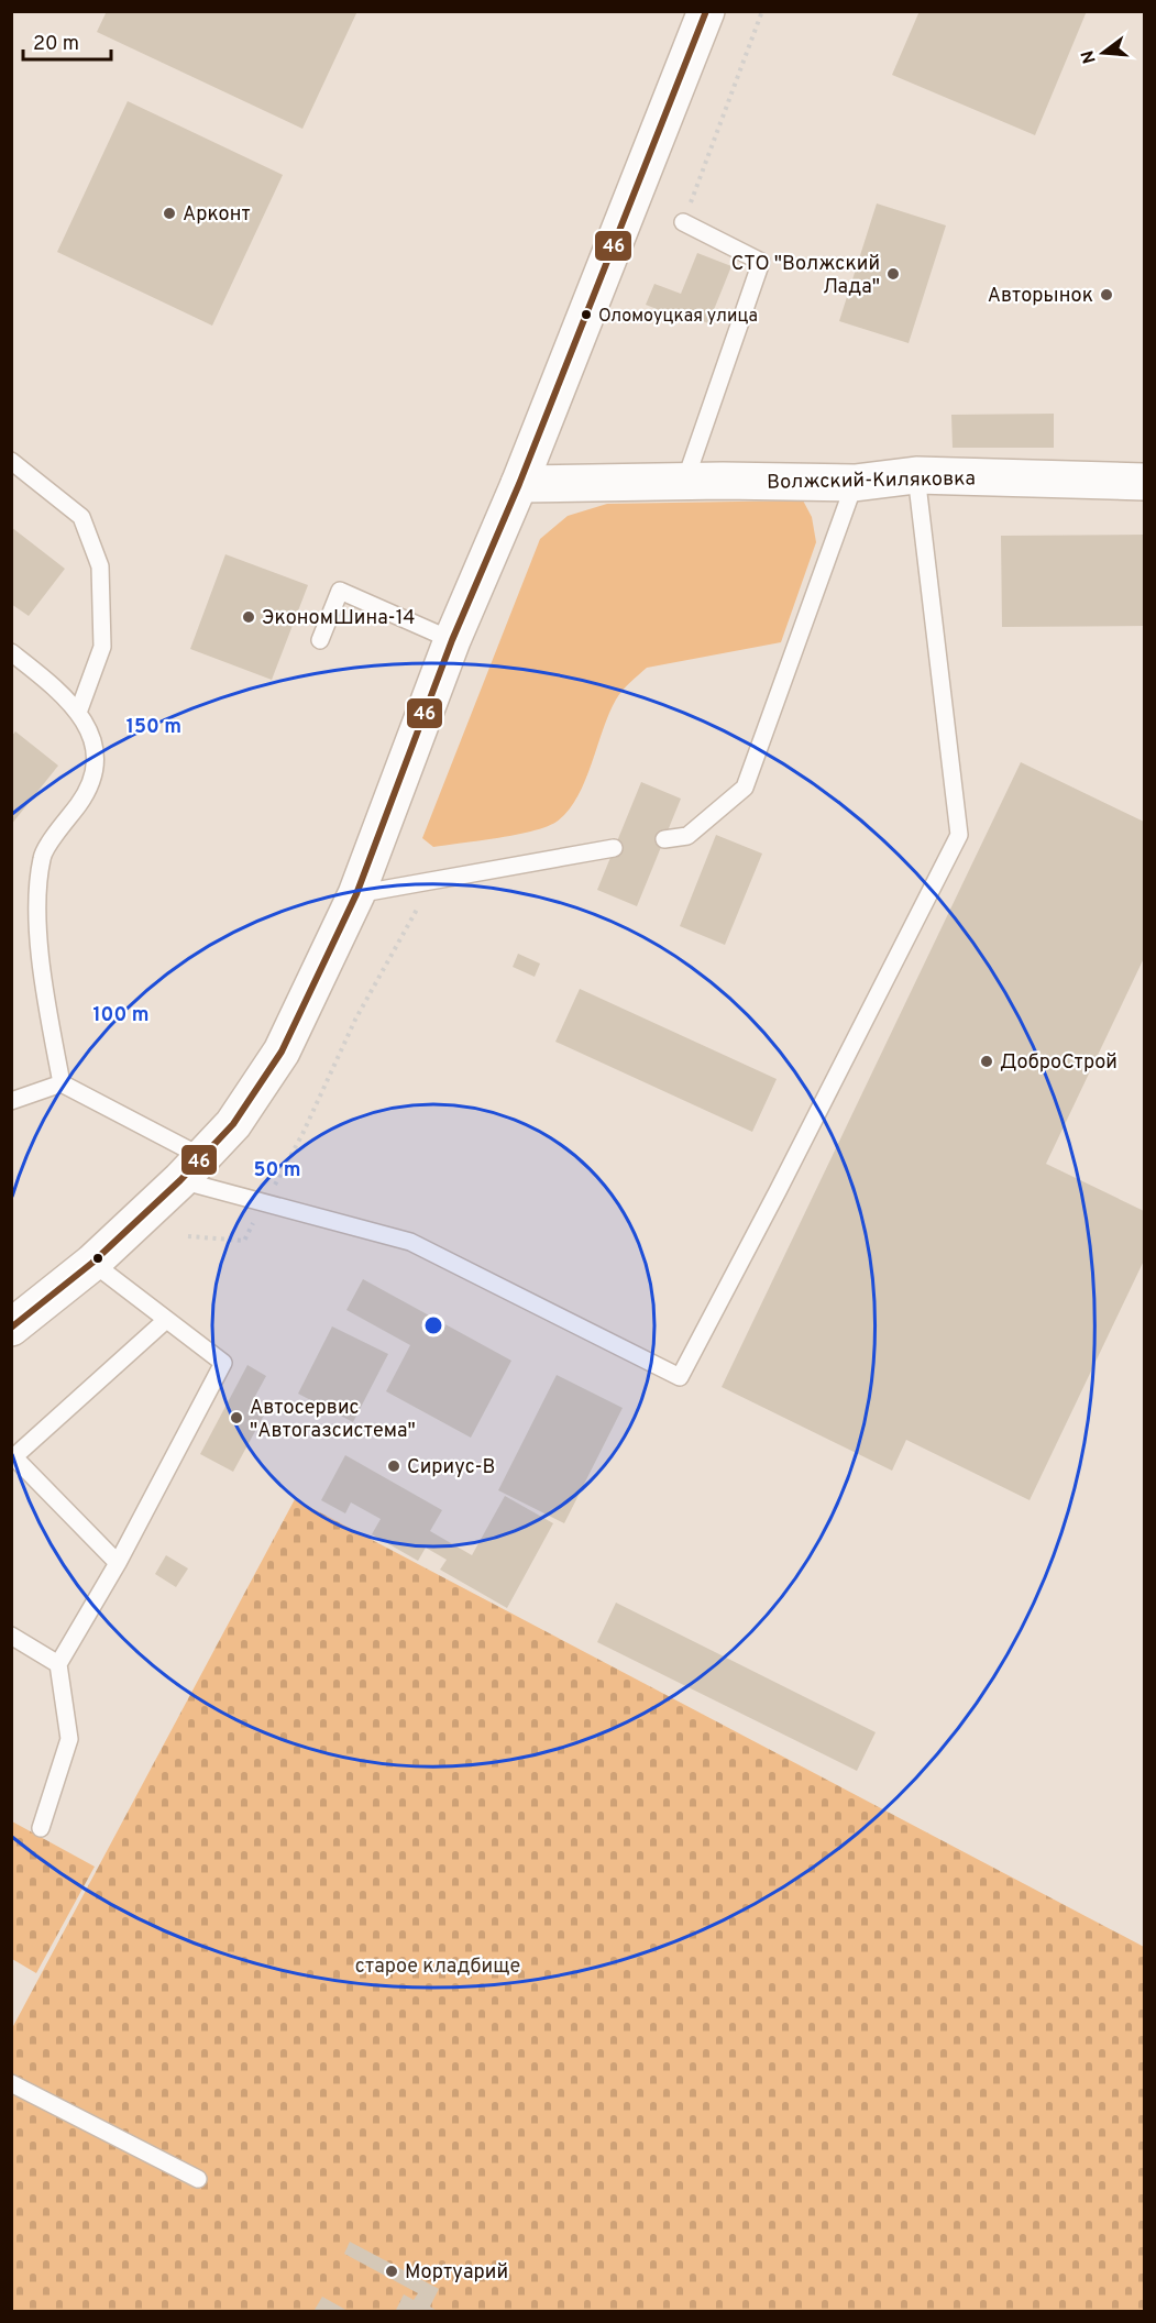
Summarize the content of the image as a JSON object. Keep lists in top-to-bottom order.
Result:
{
  "streets": {
    "main road": ["Волжский-Киляковка"]
  },
  "parks": ["старое кладбище"],
  "places": [
    "Арконт",
    "СТО \"Волжский Лада\"",
    "Авторынок",
    "Оломоуцкая улица",
    "ЭкономШина-14",
    "ДоброСтрой",
    "Автосервис \"Автогазсистема\"",
    "Сириус-В",
    "Мортуарий"
  ],
  "lines": ["transit line 46"],
  "scale_bar": "20 m",
  "north": "left",
  "rings": ["150 m", "100 m", "50 m"]
}
